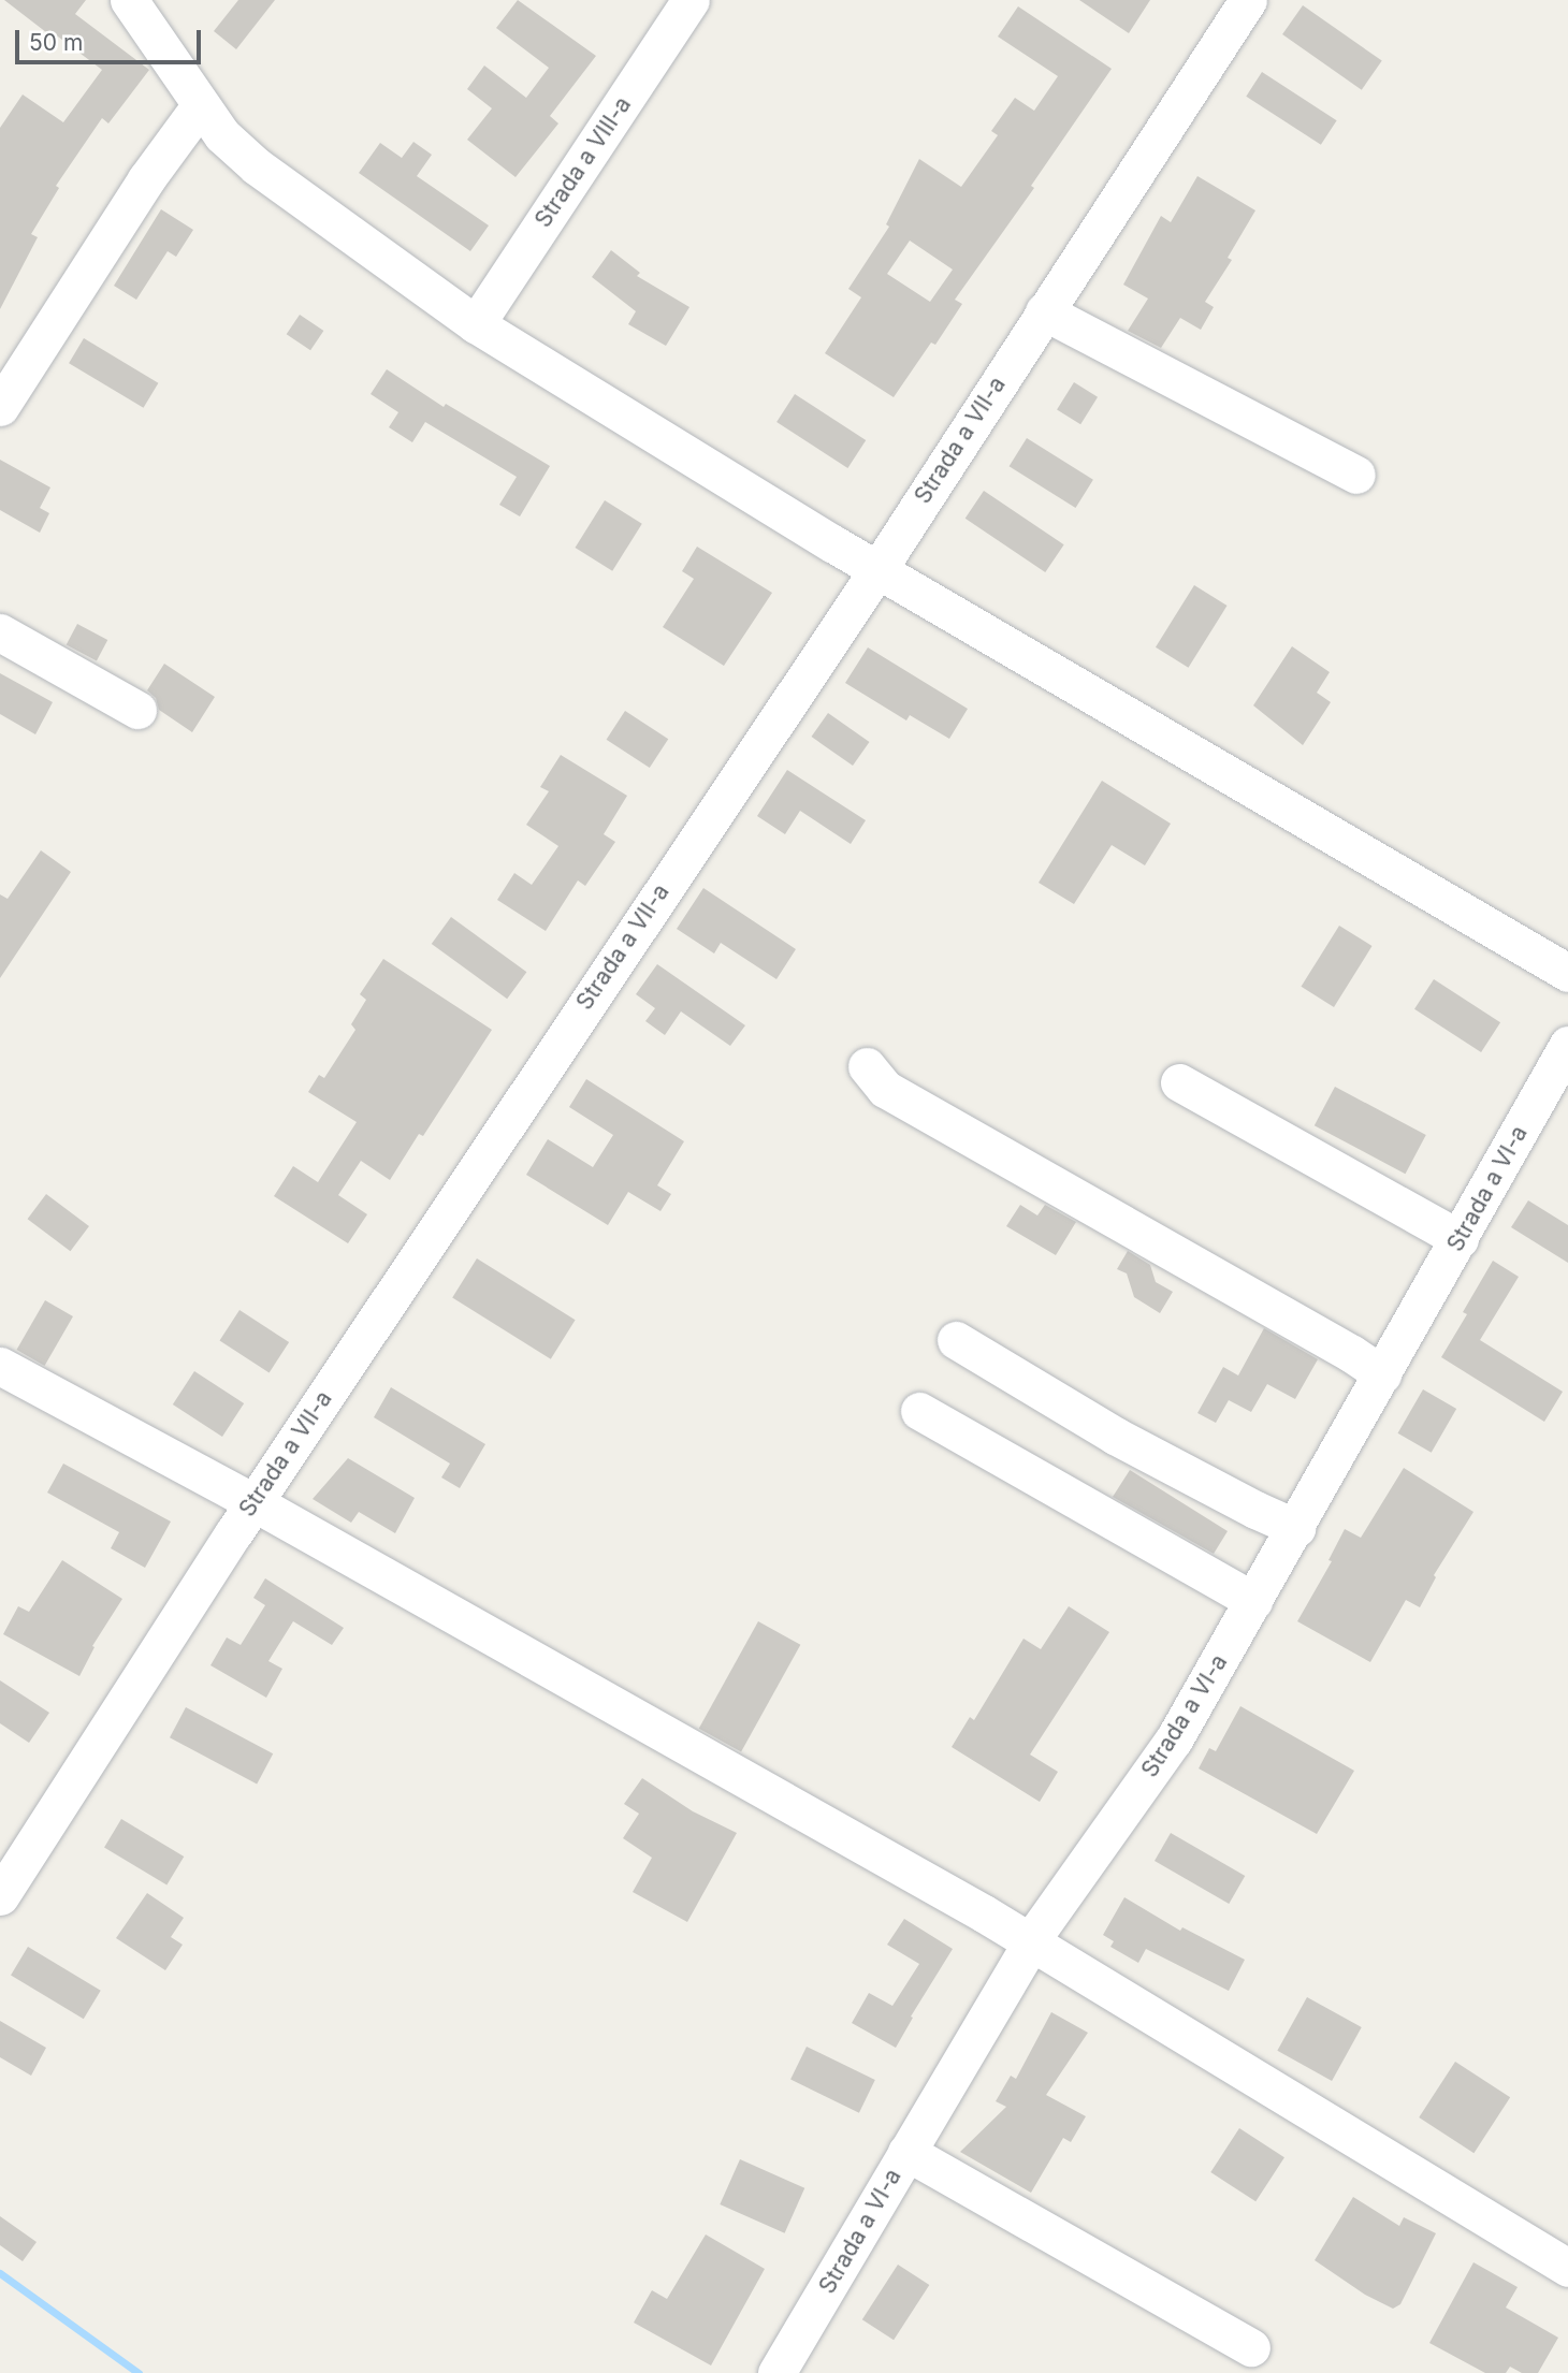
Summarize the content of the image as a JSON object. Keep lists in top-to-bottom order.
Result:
{
  "streets": {
    "street": ["Strada a VIII-a", "Strada a VII-a", "Strada a VI-a"]
  },
  "scale_bar": "50 m"
}
